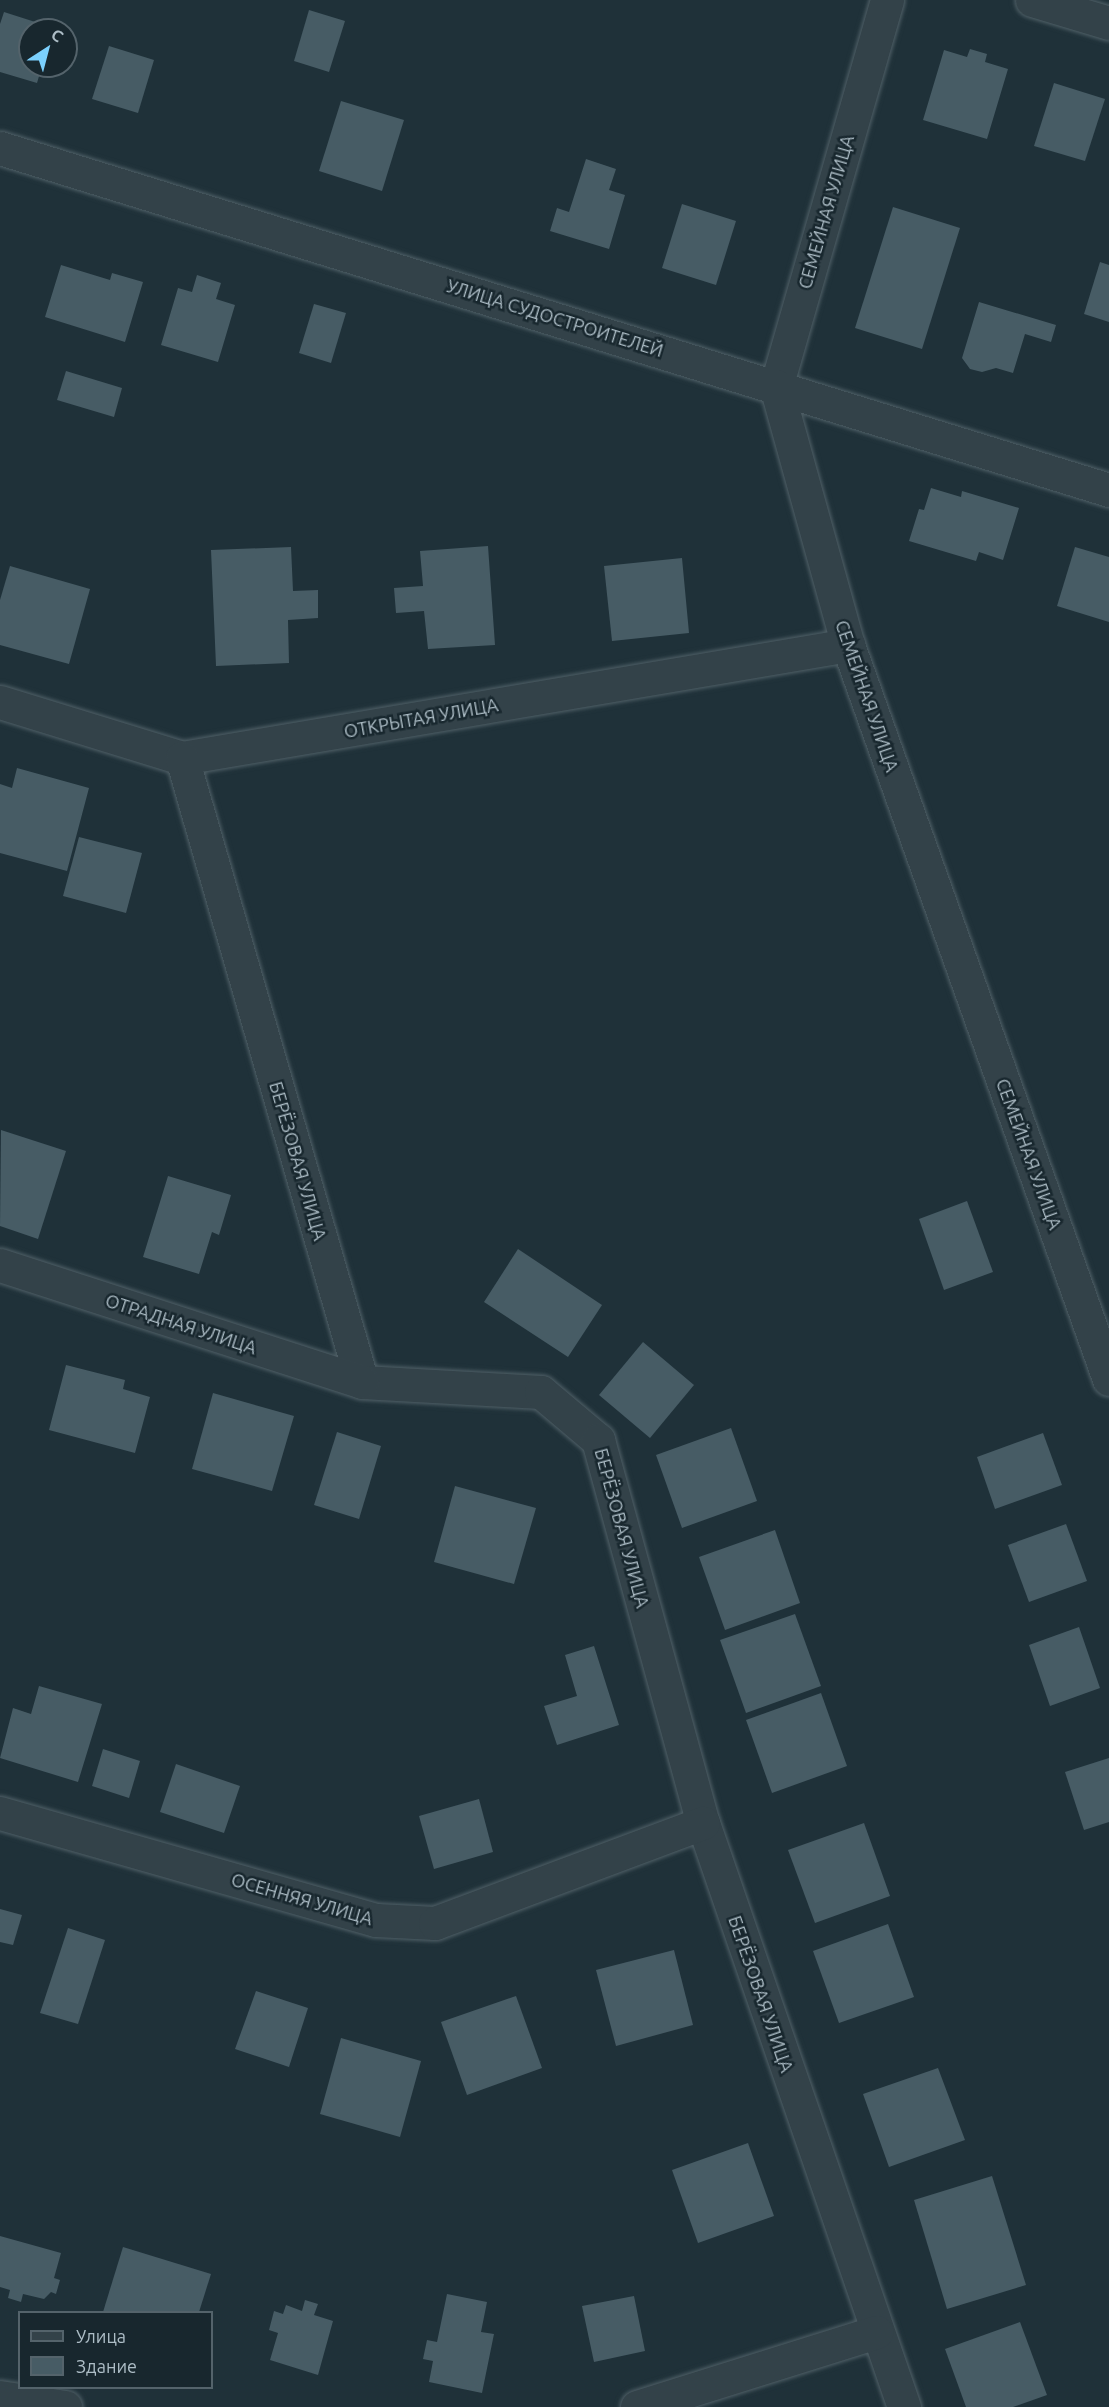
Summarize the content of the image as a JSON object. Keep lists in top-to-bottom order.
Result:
{
  "streets": {
    "street": [
      "СЕМЕЙНАЯ УЛИЦА",
      "УЛИЦА СУДОСТРОИТЕЛЕЙ",
      "ОТКРЫТАЯ УЛИЦА",
      "БЕРЁЗОВАЯ УЛИЦА",
      "ОТРАДНАЯ УЛИЦА",
      "ОСЕННЯЯ УЛИЦА"
    ]
  },
  "crossings": [
    ["СЕМЕЙНАЯ УЛИЦА", "УЛИЦА СУДОСТРОИТЕЛЕЙ"],
    ["СЕМЕЙНАЯ УЛИЦА", "ОТКРЫТАЯ УЛИЦА"],
    ["ОТКРЫТАЯ УЛИЦА", "БЕРЁЗОВАЯ УЛИЦА"],
    ["БЕРЁЗОВАЯ УЛИЦА", "ОТРАДНАЯ УЛИЦА"],
    ["БЕРЁЗОВАЯ УЛИЦА", "ОСЕННЯЯ УЛИЦА"]
  ],
  "legend": ["Улица", "Здание"],
  "north": "top right"
}
